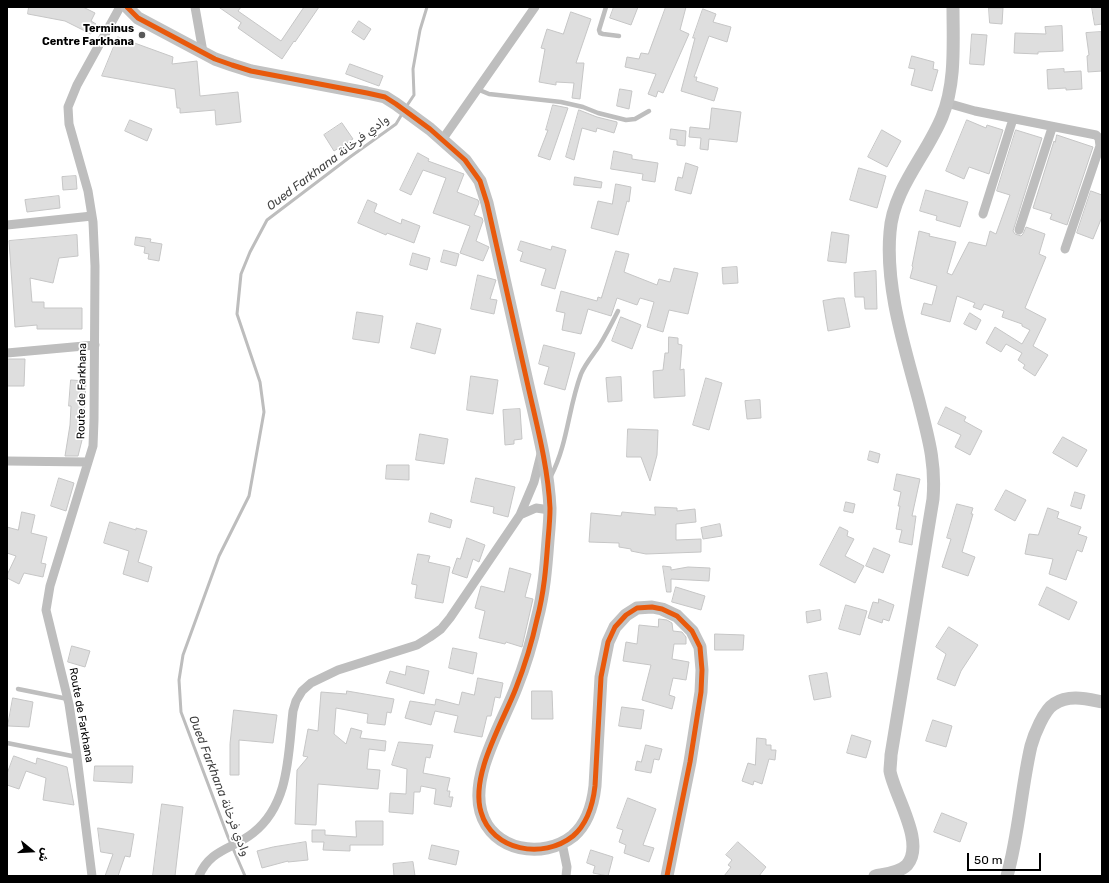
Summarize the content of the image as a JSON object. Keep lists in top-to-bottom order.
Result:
{
  "streets": {
    "street": ["Route de Farkhana"]
  },
  "water": ["Oued Farkhana وادي فرخانة"],
  "places": ["Terminus Centre Farkhana"],
  "scale_bar": "50 m",
  "north": "right"
}
